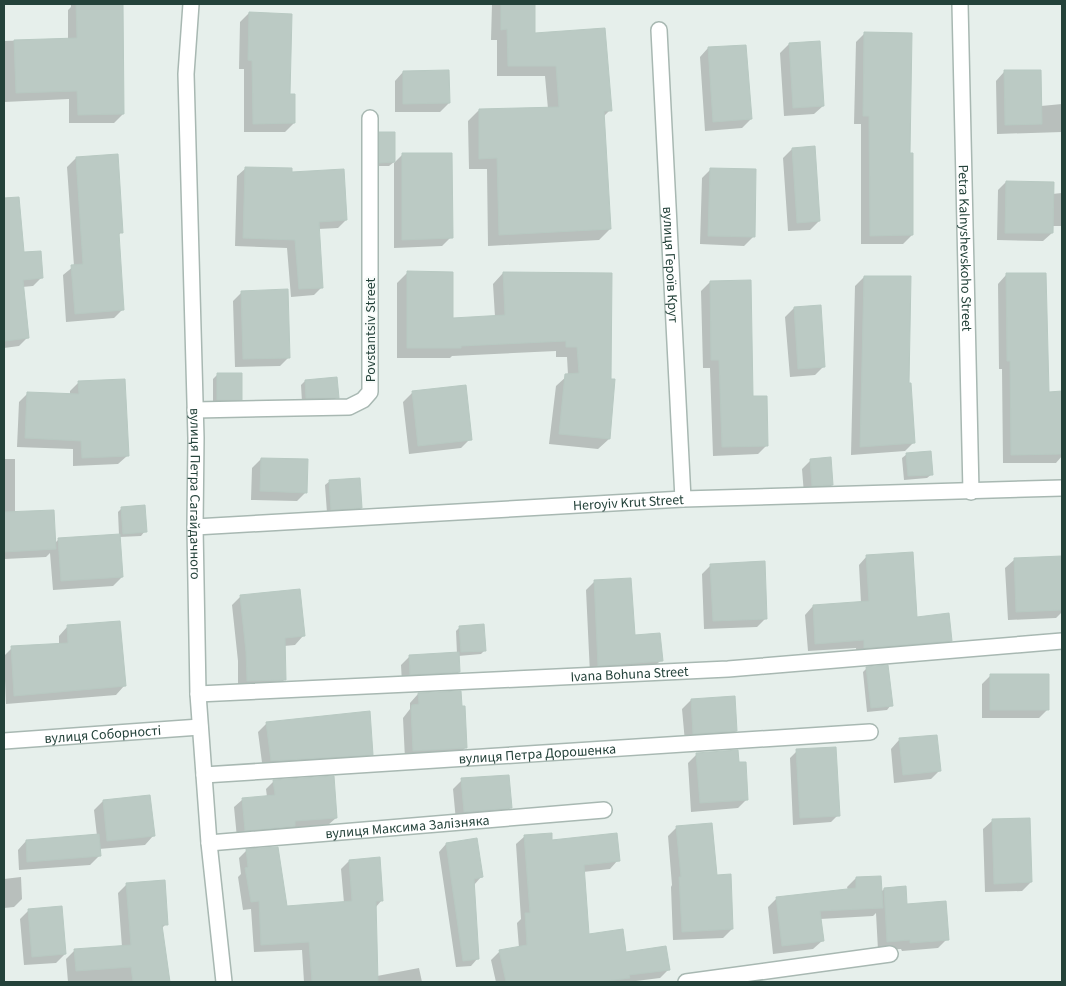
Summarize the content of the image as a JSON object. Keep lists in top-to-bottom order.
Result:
{
  "streets": {
    "street": [
      "Petra Kalnyshevskoho Street",
      "вулиця Героїв Крут",
      "Povstantsiv Street",
      "вулиця Петра Сагайдачного",
      "Heroyiv Krut Street",
      "Ivana Bohuna Street",
      "вулиця Соборності",
      "вулиця Петра Дорошенка",
      "вулиця Максима Залізняка"
    ]
  },
  "crossings": [
    ["Petra Kalnyshevskoho Street", "Heroyiv Krut Street"],
    ["вулиця Героїв Крут", "Heroyiv Krut Street"],
    ["Povstantsiv Street", "вулиця Петра Сагайдачного"],
    ["вулиця Петра Сагайдачного", "Heroyiv Krut Street"],
    ["вулиця Петра Сагайдачного", "Ivana Bohuna Street"],
    ["вулиця Петра Сагайдачного", "вулиця Соборності"],
    ["вулиця Петра Сагайдачного", "вулиця Петра Дорошенка"],
    ["вулиця Петра Сагайдачного", "вулиця Максима Залізняка"]
  ]
}
